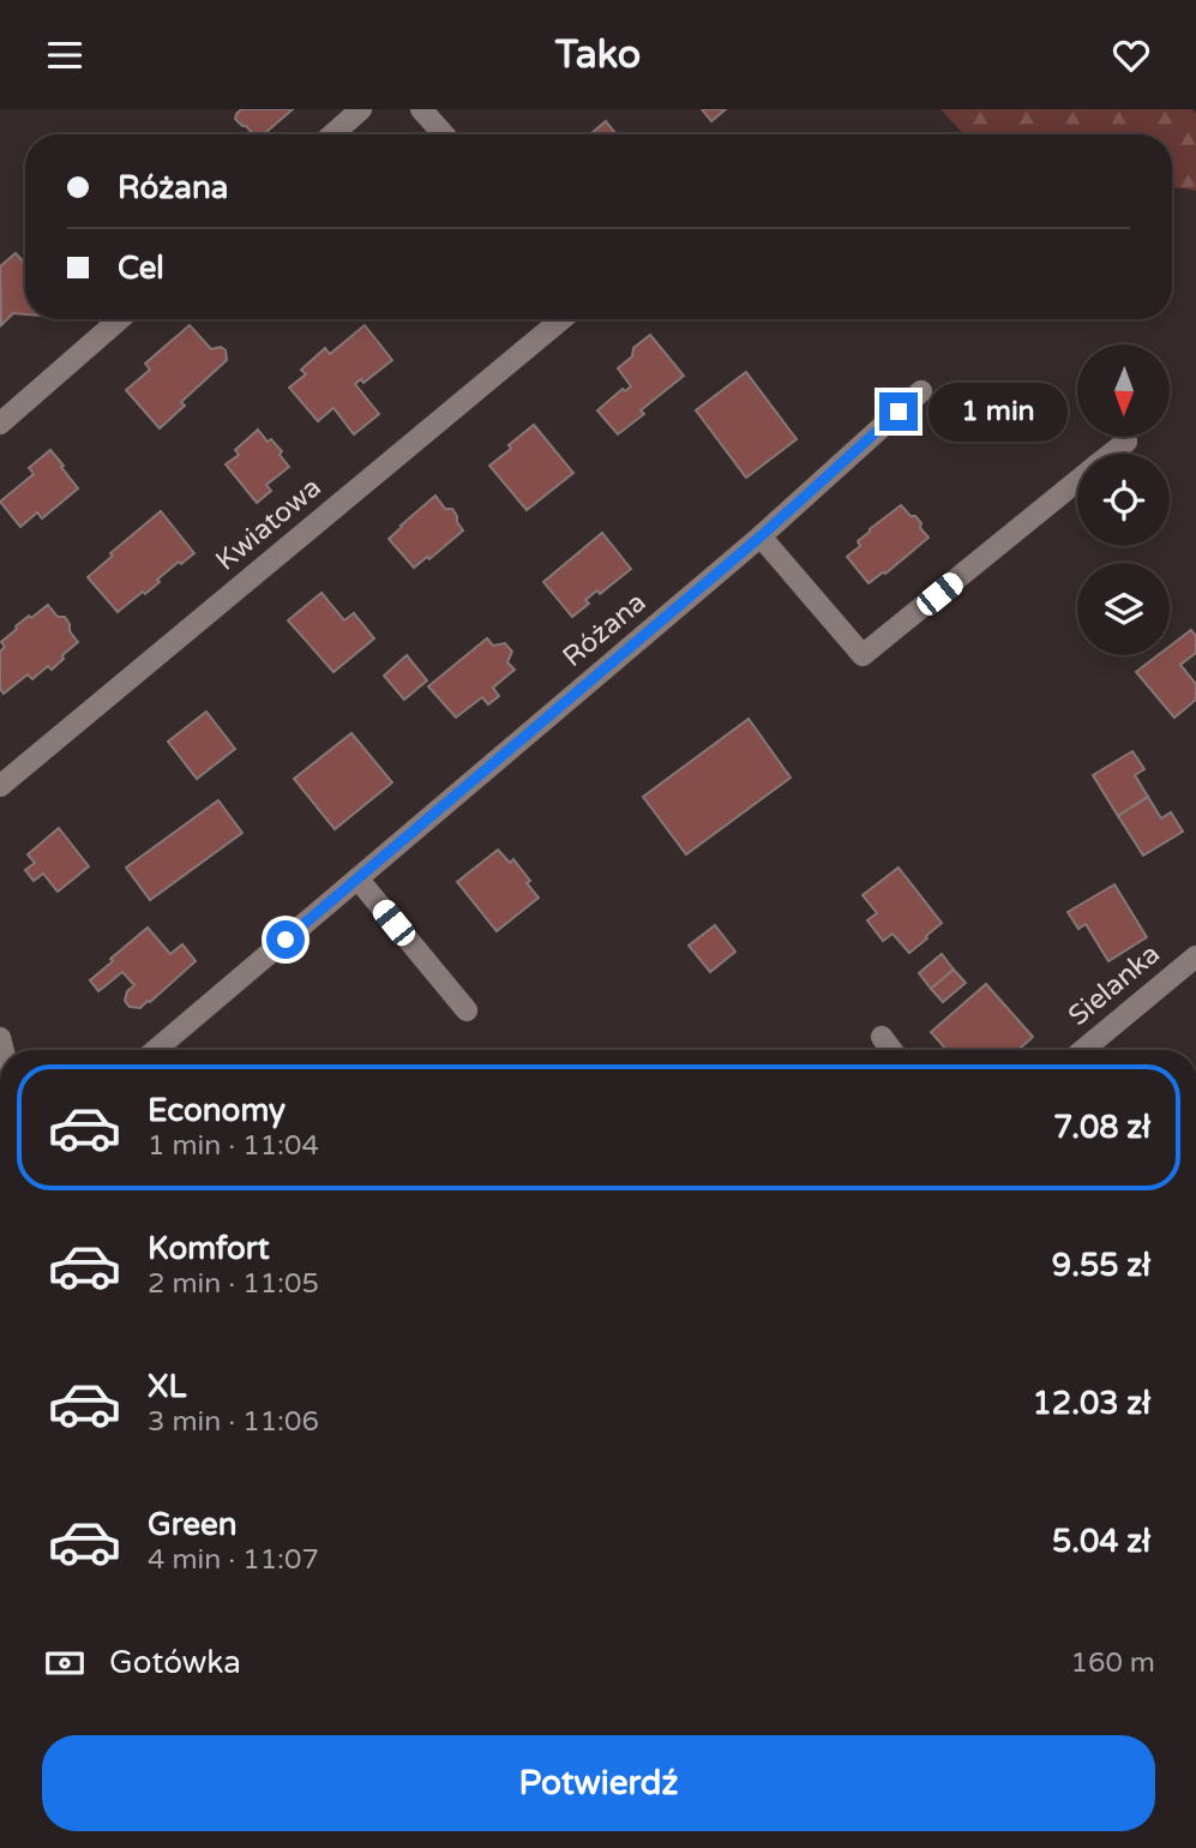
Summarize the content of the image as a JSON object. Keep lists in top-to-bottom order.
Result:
{
  "streets": {
    "street": ["Kwiatowa", "Różana", "Sielanka"]
  },
  "north": "bottom",
  "page": {
    "header": "Tako",
    "banner": ["Różana", "Cel"],
    "bubble": "1 min",
    "list": [
      {
        "name": "Economy",
        "note": "1 min · 11:04",
        "value": "7.08 zł"
      },
      {
        "name": "Komfort",
        "note": "2 min · 11:05",
        "value": "9.55 zł"
      },
      {
        "name": "XL",
        "note": "3 min · 11:06",
        "value": "12.03 zł"
      },
      {
        "name": "Green",
        "note": "4 min · 11:07",
        "value": "5.04 zł"
      }
    ],
    "pay": ["Gotówka", "160 m"],
    "buttons": "Potwierdź"
  }
}
